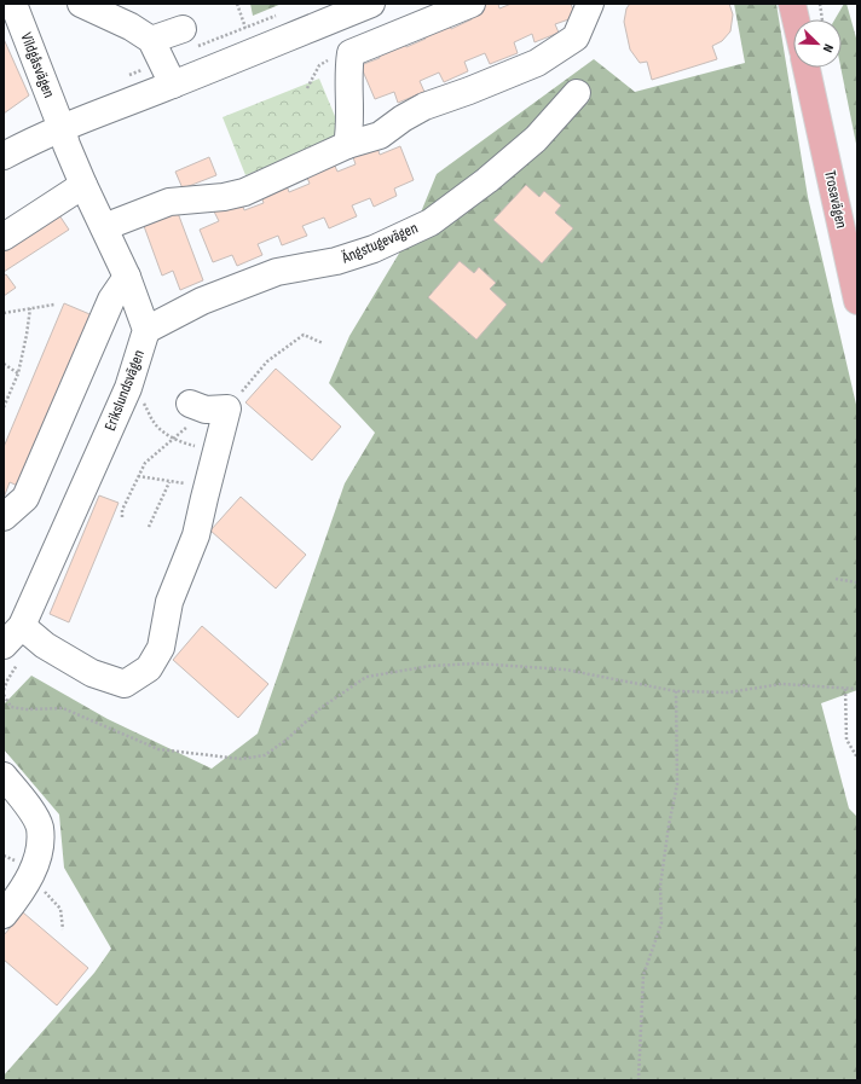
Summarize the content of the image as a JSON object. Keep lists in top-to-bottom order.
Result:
{
  "streets": {
    "main road": ["Trosavägen"],
    "street": ["Vildgåsvägen", "Ängstugevägen", "Erikslundsvägen"]
  },
  "crossings": [
    ["Vildgåsvägen", "Erikslundsvägen"],
    ["Ängstugevägen", "Erikslundsvägen"]
  ],
  "north": "bottom right"
}
